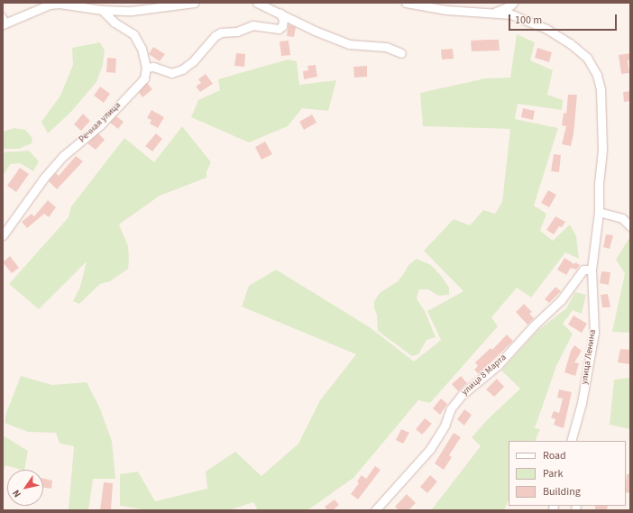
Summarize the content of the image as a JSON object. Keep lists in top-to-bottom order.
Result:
{
  "streets": {
    "street": ["Речная улица", "улица Ленина", "улица 8 Марта"]
  },
  "crossings": [
    ["улица Ленина", "улица 8 Марта"]
  ],
  "legend": ["Road", "Park", "Building"],
  "scale_bar": "100 m",
  "north": "bottom left"
}
